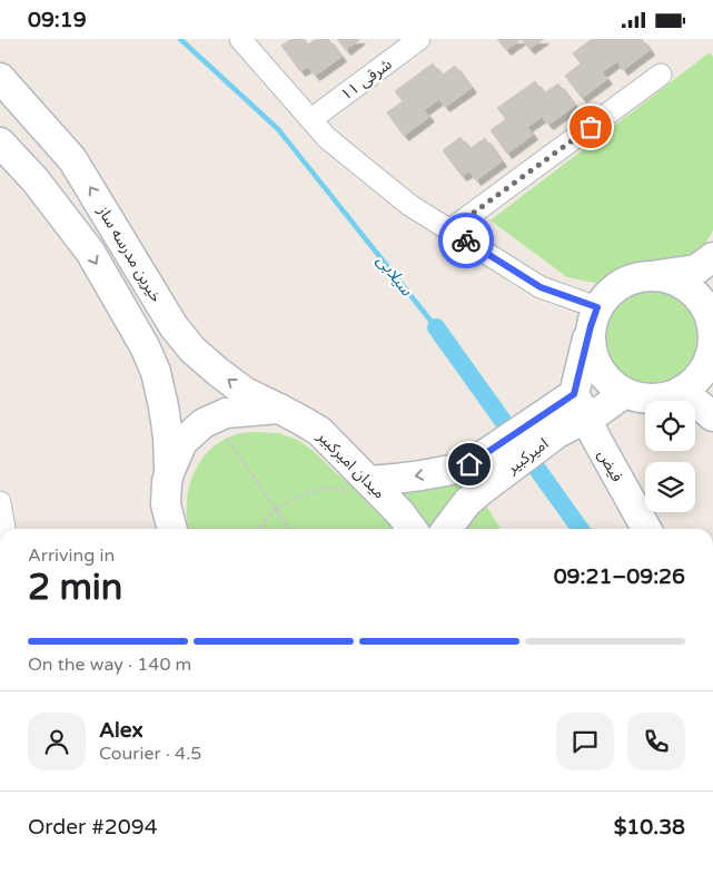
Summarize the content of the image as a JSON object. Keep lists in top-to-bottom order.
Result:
{
  "streets": {
    "main road": [
      "خیرین مدرسه ساز",
      "امیرکبیر",
      "میدان امیرکبیر",
      "فیض"
    ],
    "street": ["۱۱ شرقی"]
  },
  "crossings": [
    ["خیرین مدرسه ساز", "میدان امیرکبیر"],
    ["امیرکبیر", "میدان امیرکبیر"],
    ["امیرکبیر", "فیض"]
  ],
  "water": ["سیلابی"],
  "page": {
    "status": "09:19",
    "heading": ["2 min", "Arriving in", "09:21–09:26"],
    "panel": [
      "Alex",
      "Courier · 4.5",
      "Order #2094",
      "$10.38"
    ],
    "bar": "On the way · 140 m"
  }
}
